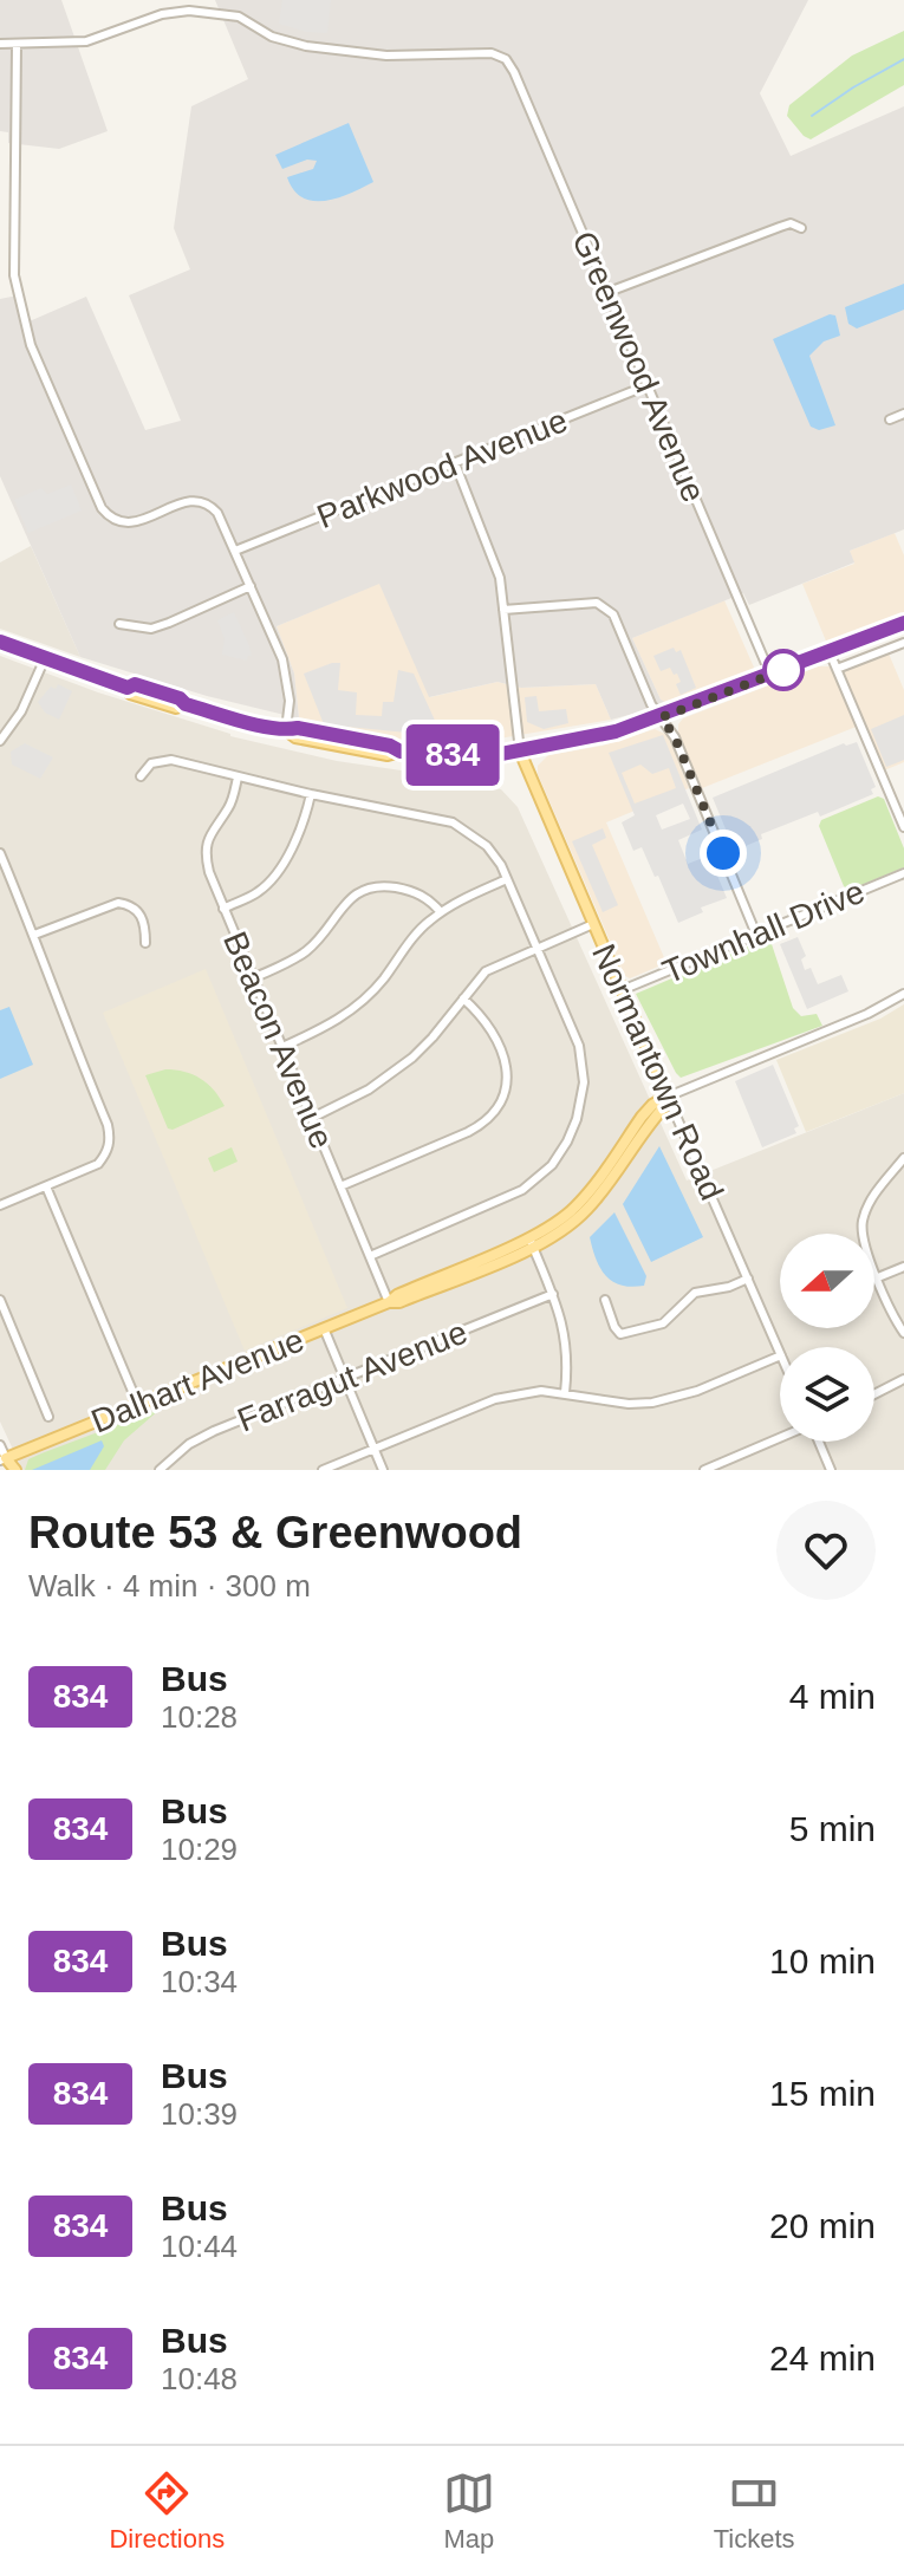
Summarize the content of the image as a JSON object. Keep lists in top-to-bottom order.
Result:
{
  "streets": {
    "main road": ["Normantown Road", "Dalhart Avenue"],
    "street": [
      "Greenwood Avenue",
      "Parkwood Avenue",
      "Townhall Drive",
      "Beacon Avenue",
      "Farragut Avenue"
    ]
  },
  "crossings": [
    ["Greenwood Avenue", "Parkwood Avenue"],
    ["Townhall Drive", "Normantown Road"],
    ["Beacon Avenue", "Dalhart Avenue"],
    ["Normantown Road", "Dalhart Avenue"]
  ],
  "lines": ["bus line 834"],
  "north": "left",
  "page": {
    "on_map": "834",
    "heading": ["Route 53 & Greenwood", "Walk · 4 min · 300 m"],
    "list": [
      {
        "mark": "834",
        "name": "Bus",
        "note": "10:28",
        "value": "4 min"
      },
      {
        "mark": "834",
        "name": "Bus",
        "note": "10:29",
        "value": "5 min"
      },
      {
        "mark": "834",
        "name": "Bus",
        "note": "10:34",
        "value": "10 min"
      },
      {
        "mark": "834",
        "name": "Bus",
        "note": "10:39",
        "value": "15 min"
      },
      {
        "mark": "834",
        "name": "Bus",
        "note": "10:44",
        "value": "20 min"
      },
      {
        "mark": "834",
        "name": "Bus",
        "note": "10:48",
        "value": "24 min"
      }
    ],
    "tabs": ["Directions", "Map", "Tickets"]
  }
}
